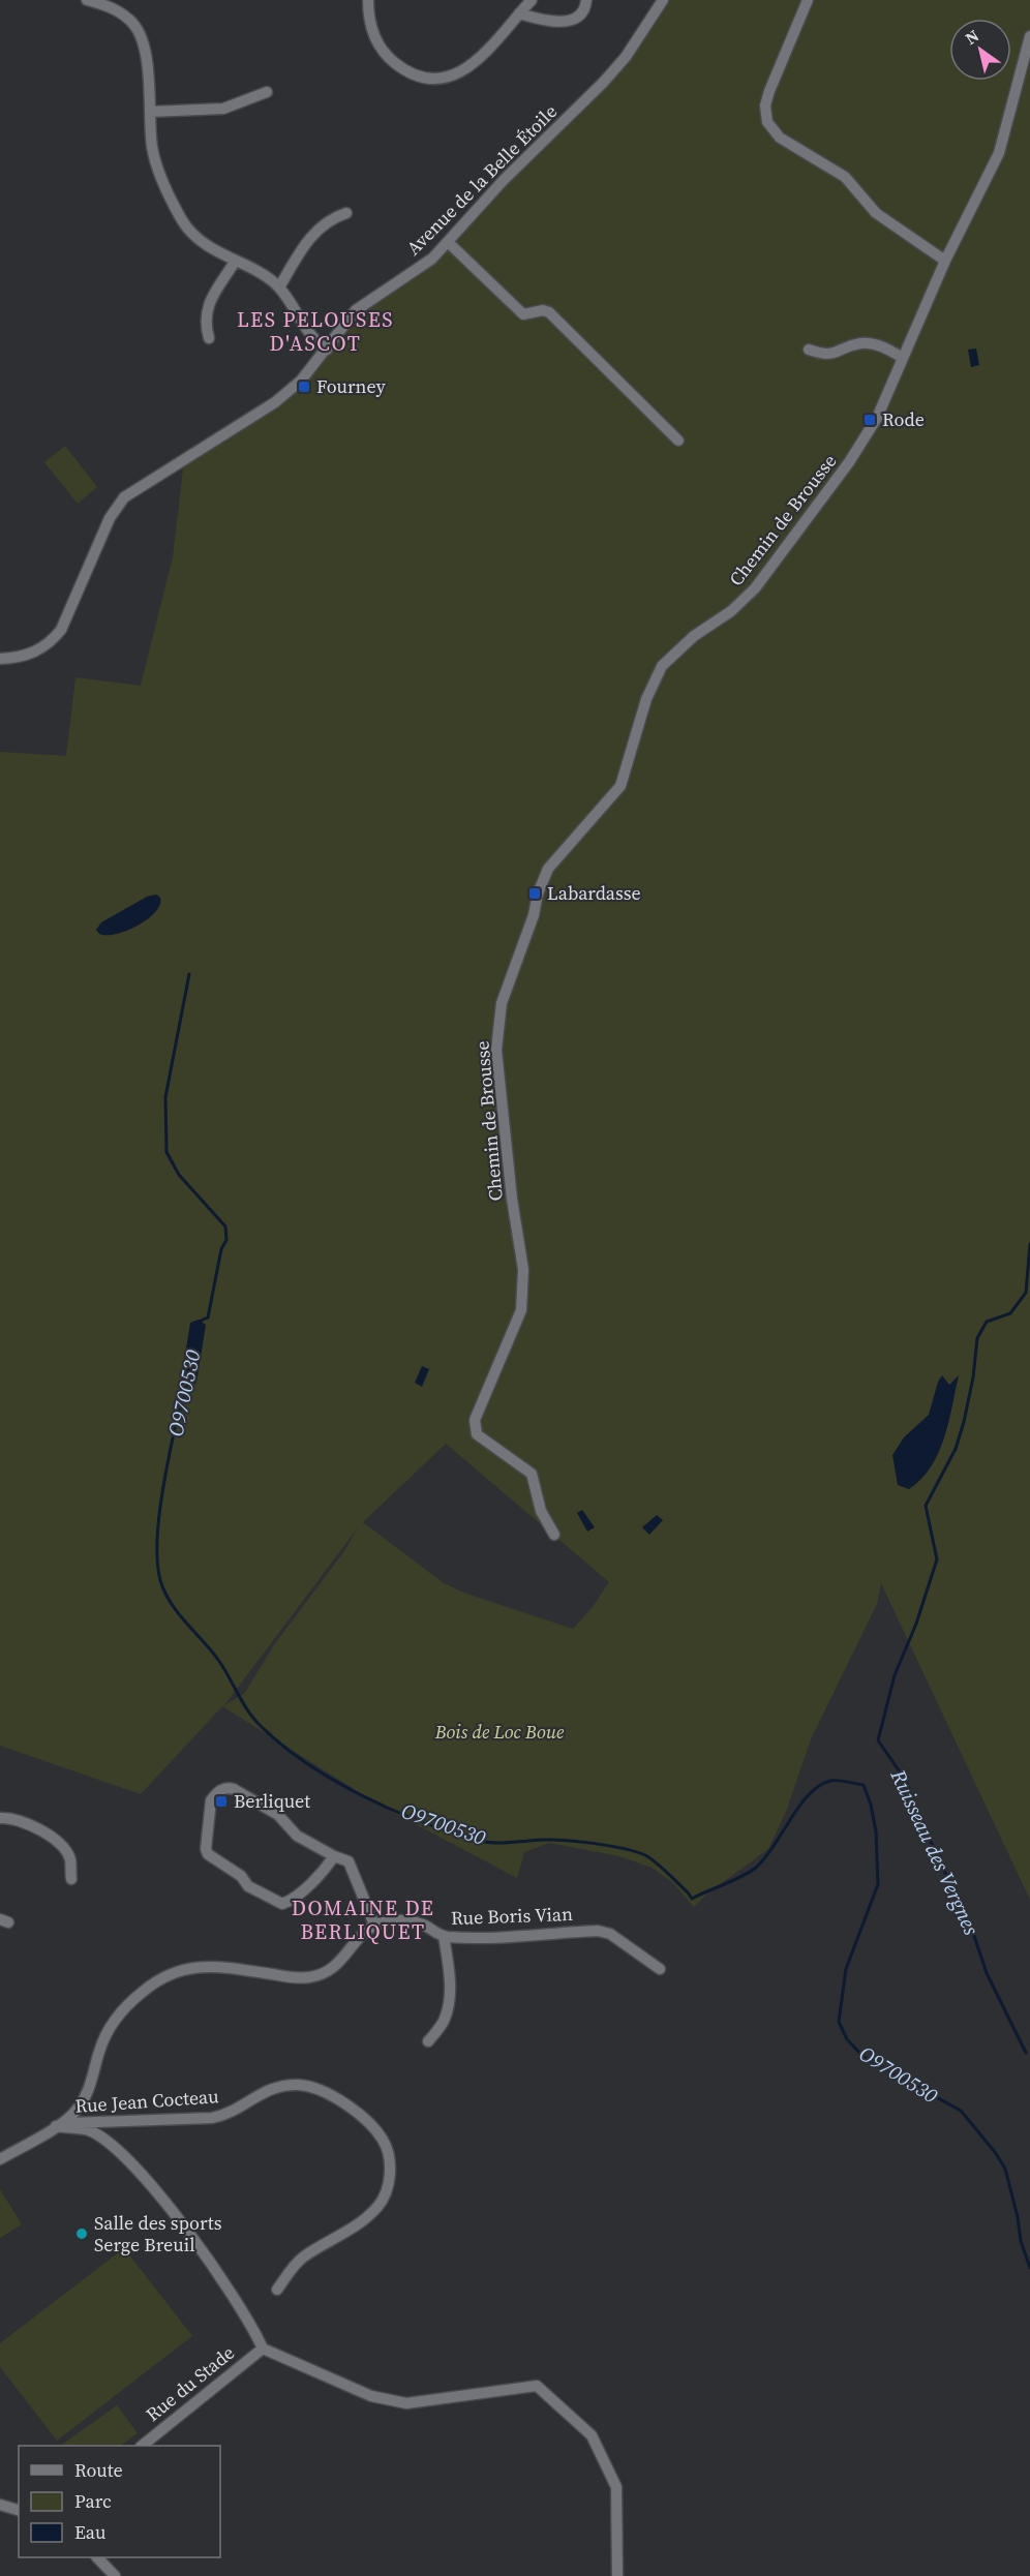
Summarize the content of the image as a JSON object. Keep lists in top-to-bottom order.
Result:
{
  "streets": {
    "street": [
      "Avenue de la Belle Étoile",
      "Chemin de Brousse",
      "Rue Boris Vian",
      "Rue Jean Cocteau",
      "Rue du Stade"
    ]
  },
  "districts": ["LES PELOUSES D'ASCOT", "DOMAINE DE BERLIQUET"],
  "water": ["O9700530", "Ruisseau des Vergnes"],
  "parks": ["Bois de Loc Boue"],
  "places": {
    "transit": [
      "Fourney",
      "Rode",
      "Labardasse",
      "Berliquet"
    ],
    "other": ["Salle des sports Serge Breuil"]
  },
  "legend": ["Route", "Parc", "Eau"],
  "north": "top left"
}
